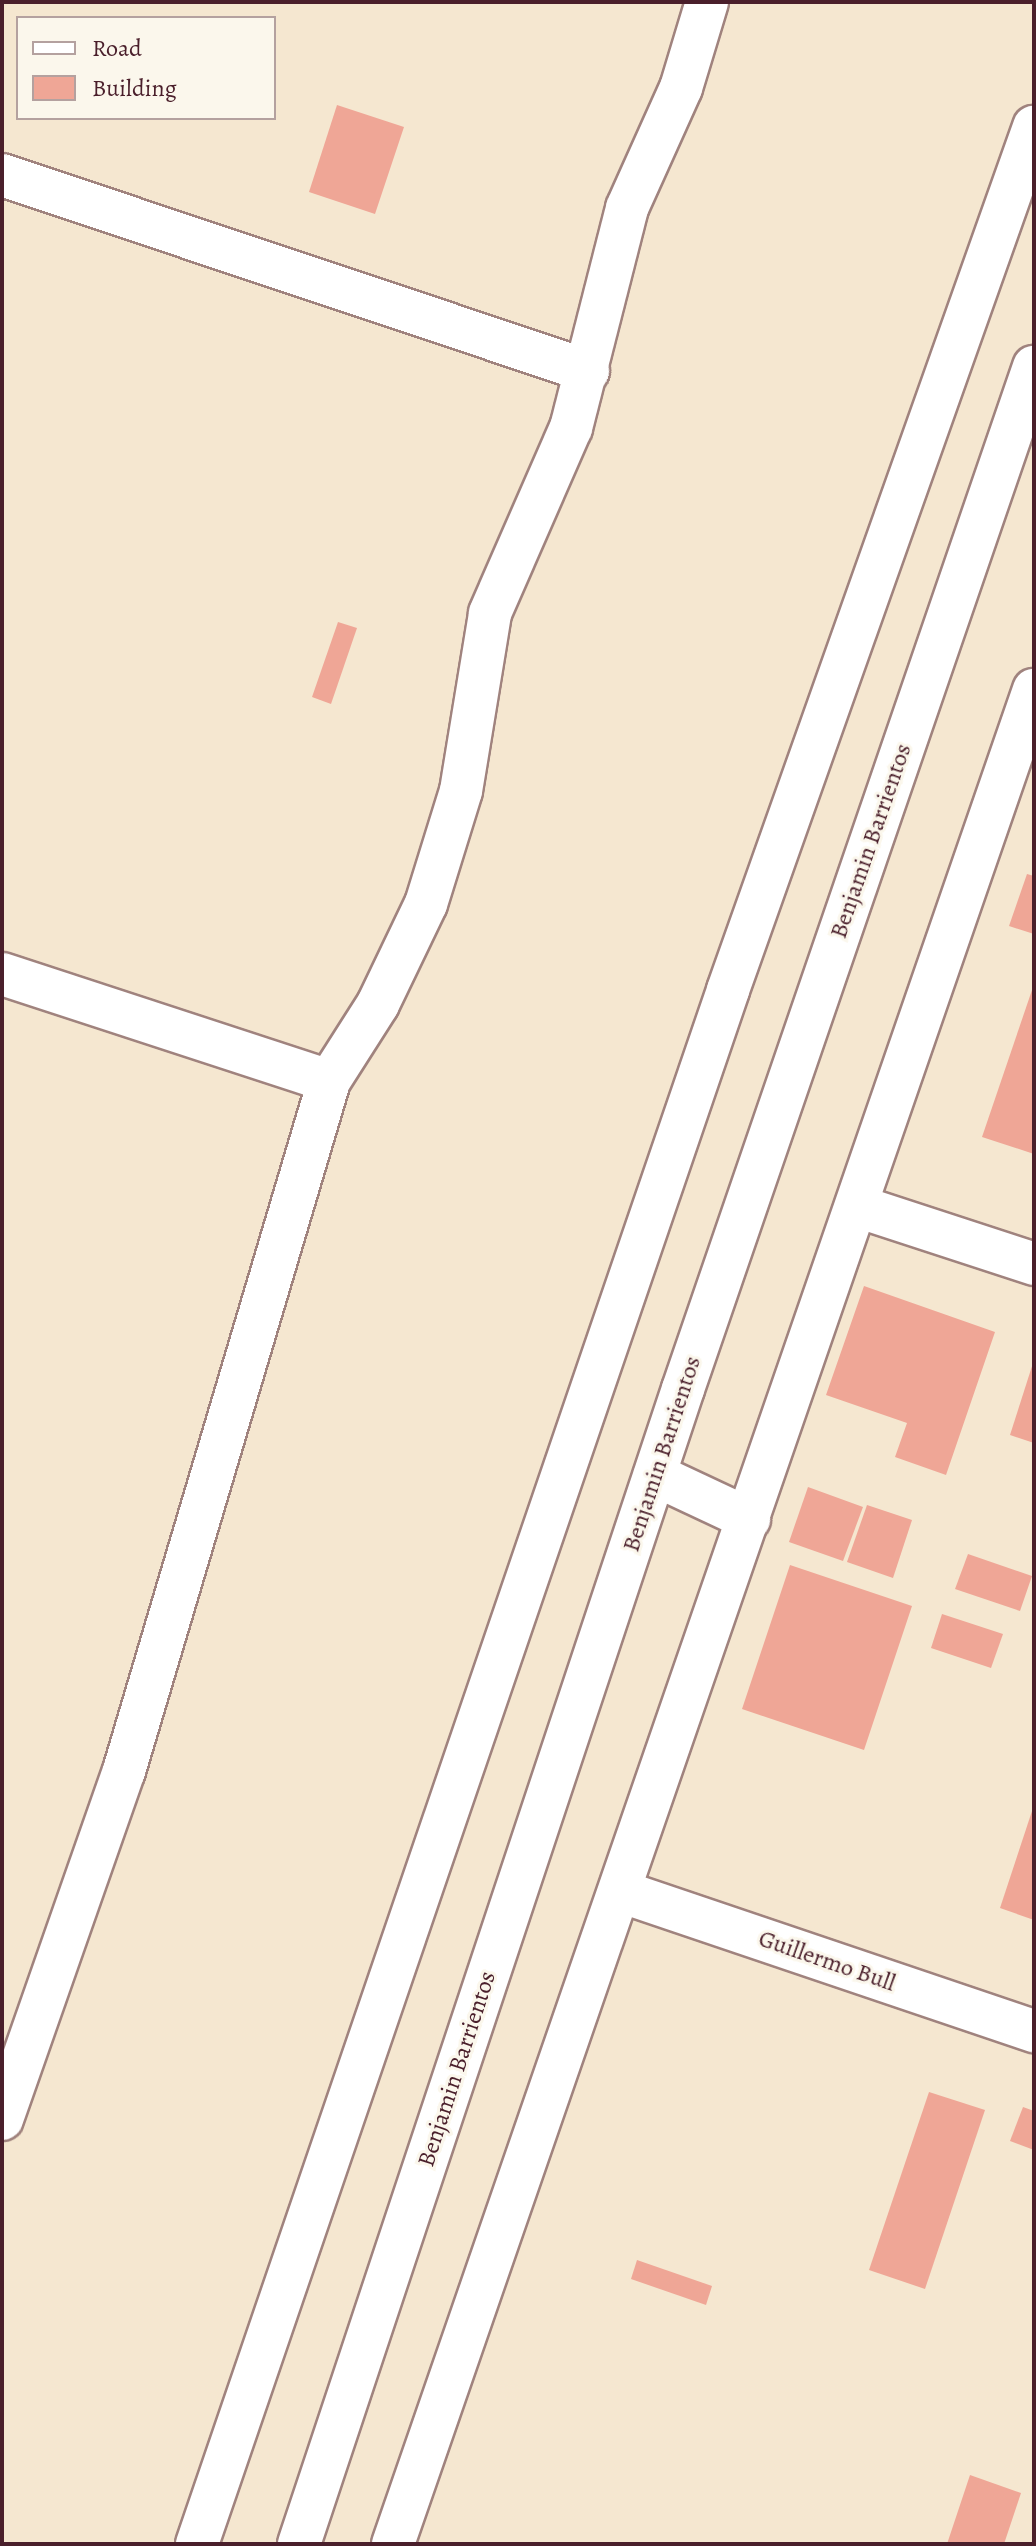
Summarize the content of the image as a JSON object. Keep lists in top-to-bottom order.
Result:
{
  "streets": {
    "street": ["Benjamin Barrientos", "Guillermo Bull"]
  },
  "legend": ["Road", "Building"]
}
